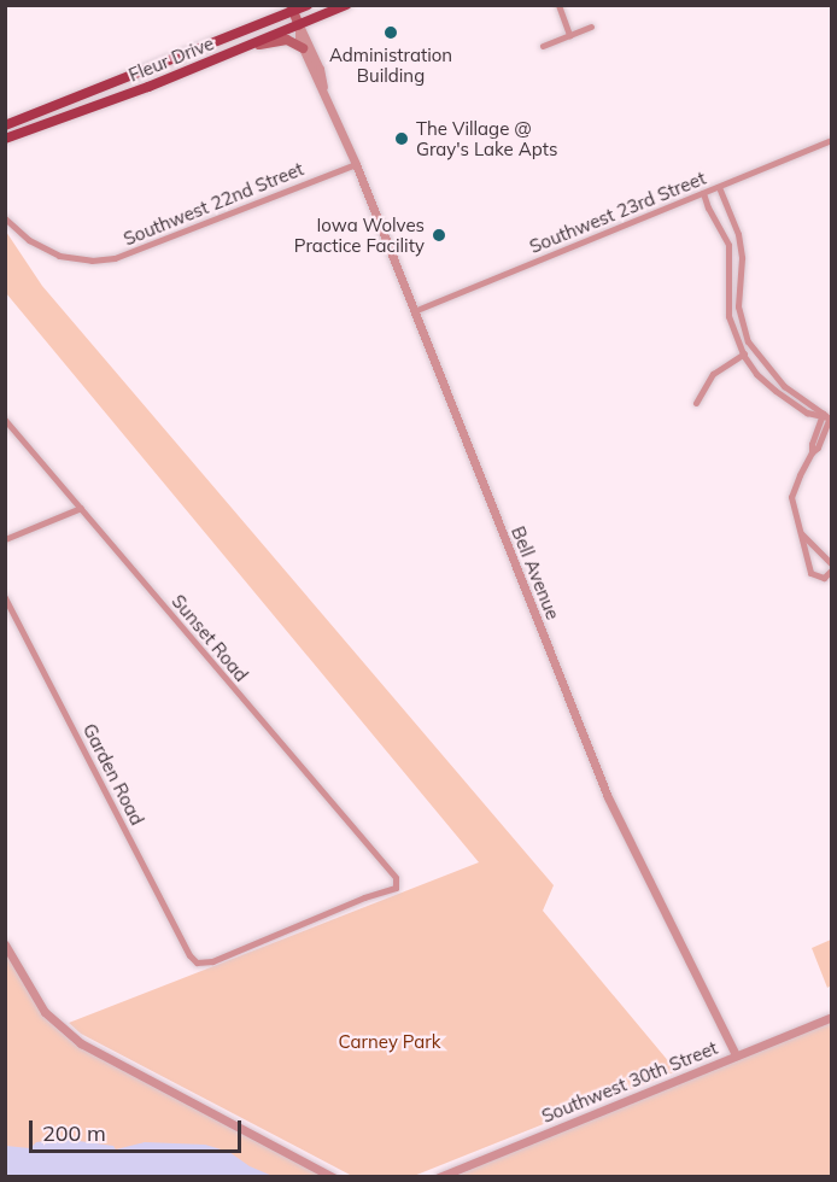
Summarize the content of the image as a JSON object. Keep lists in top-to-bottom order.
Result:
{
  "streets": {
    "main road": ["Fleur Drive", "Bell Avenue"],
    "street": [
      "Southwest 22nd Street",
      "Southwest 23rd Street",
      "Sunset Road",
      "Garden Road",
      "Southwest 30th Street"
    ]
  },
  "crossings": [
    ["Fleur Drive", "Bell Avenue"],
    ["Southwest 22nd Street", "Bell Avenue"],
    ["Southwest 23rd Street", "Bell Avenue"],
    ["Bell Avenue", "Southwest 30th Street"],
    ["Sunset Road", "Garden Road"]
  ],
  "parks": ["Carney Park"],
  "places": ["Administration Building", "The Village @ Gray's Lake Apts", "Iowa Wolves Practice Facility"],
  "scale_bar": "200 m"
}
